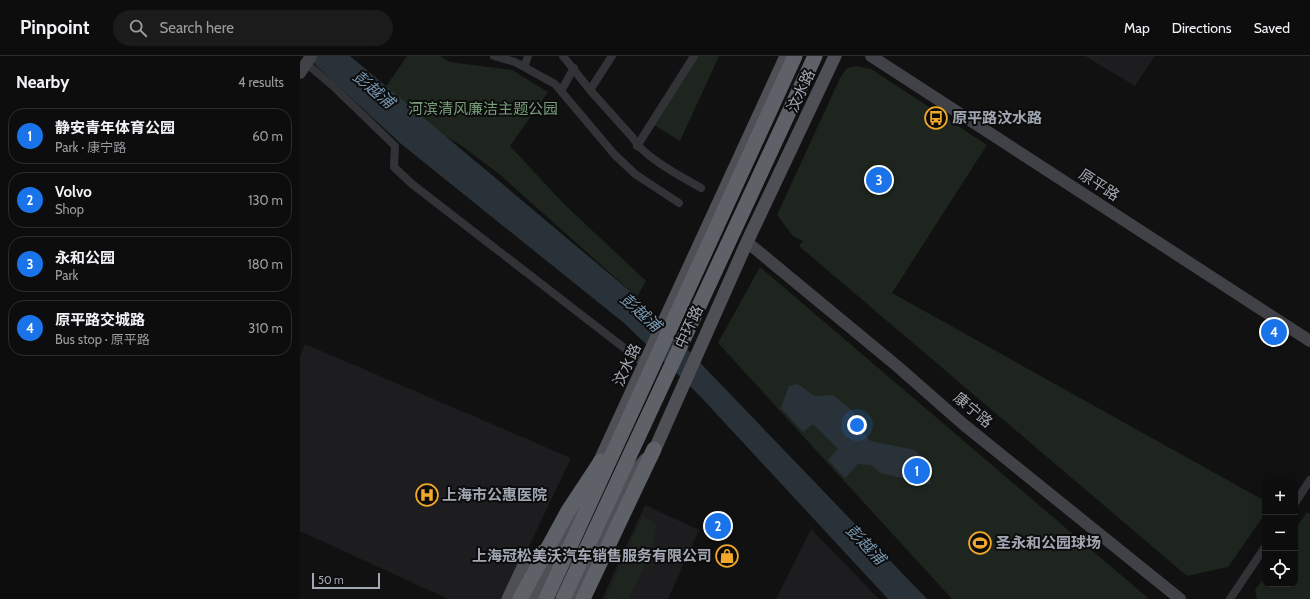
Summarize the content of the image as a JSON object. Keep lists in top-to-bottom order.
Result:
{
  "streets": {
    "highway": ["中环路"],
    "main road": ["汶水路"],
    "street": ["原平路", "康宁路"]
  },
  "crossings": [
    ["汶水路", "康宁路"]
  ],
  "water": ["彭越浦"],
  "parks": ["河滨清风廉洁主题公园"],
  "places": {
    "bus stop": ["原平路汶水路"],
    "hospital": ["上海市公惠医院"],
    "sports": ["圣永和公园球场"],
    "shop": ["上海冠松美沃汽车销售服务有限公司"]
  },
  "scale_bar": "50 m",
  "page": {
    "header": "Pinpoint",
    "search": "Search here",
    "nav": ["Map", "Directions", "Saved"],
    "heading": ["Nearby", "4 results"],
    "list": [
      {
        "mark": "1",
        "name": "静安青年体育公园",
        "note": "Park · 康宁路",
        "value": "60 m"
      },
      {
        "mark": "2",
        "name": "Volvo",
        "note": "Shop",
        "value": "130 m"
      },
      {
        "mark": "3",
        "name": "永和公园",
        "note": "Park",
        "value": "180 m"
      },
      {
        "mark": "4",
        "name": "原平路交城路",
        "note": "Bus stop · 原平路",
        "value": "310 m"
      }
    ],
    "pins": [
      "3",
      "4",
      "1",
      "2"
    ],
    "map_buttons": ["+", "−"],
    "scale": "50 m"
  }
}
